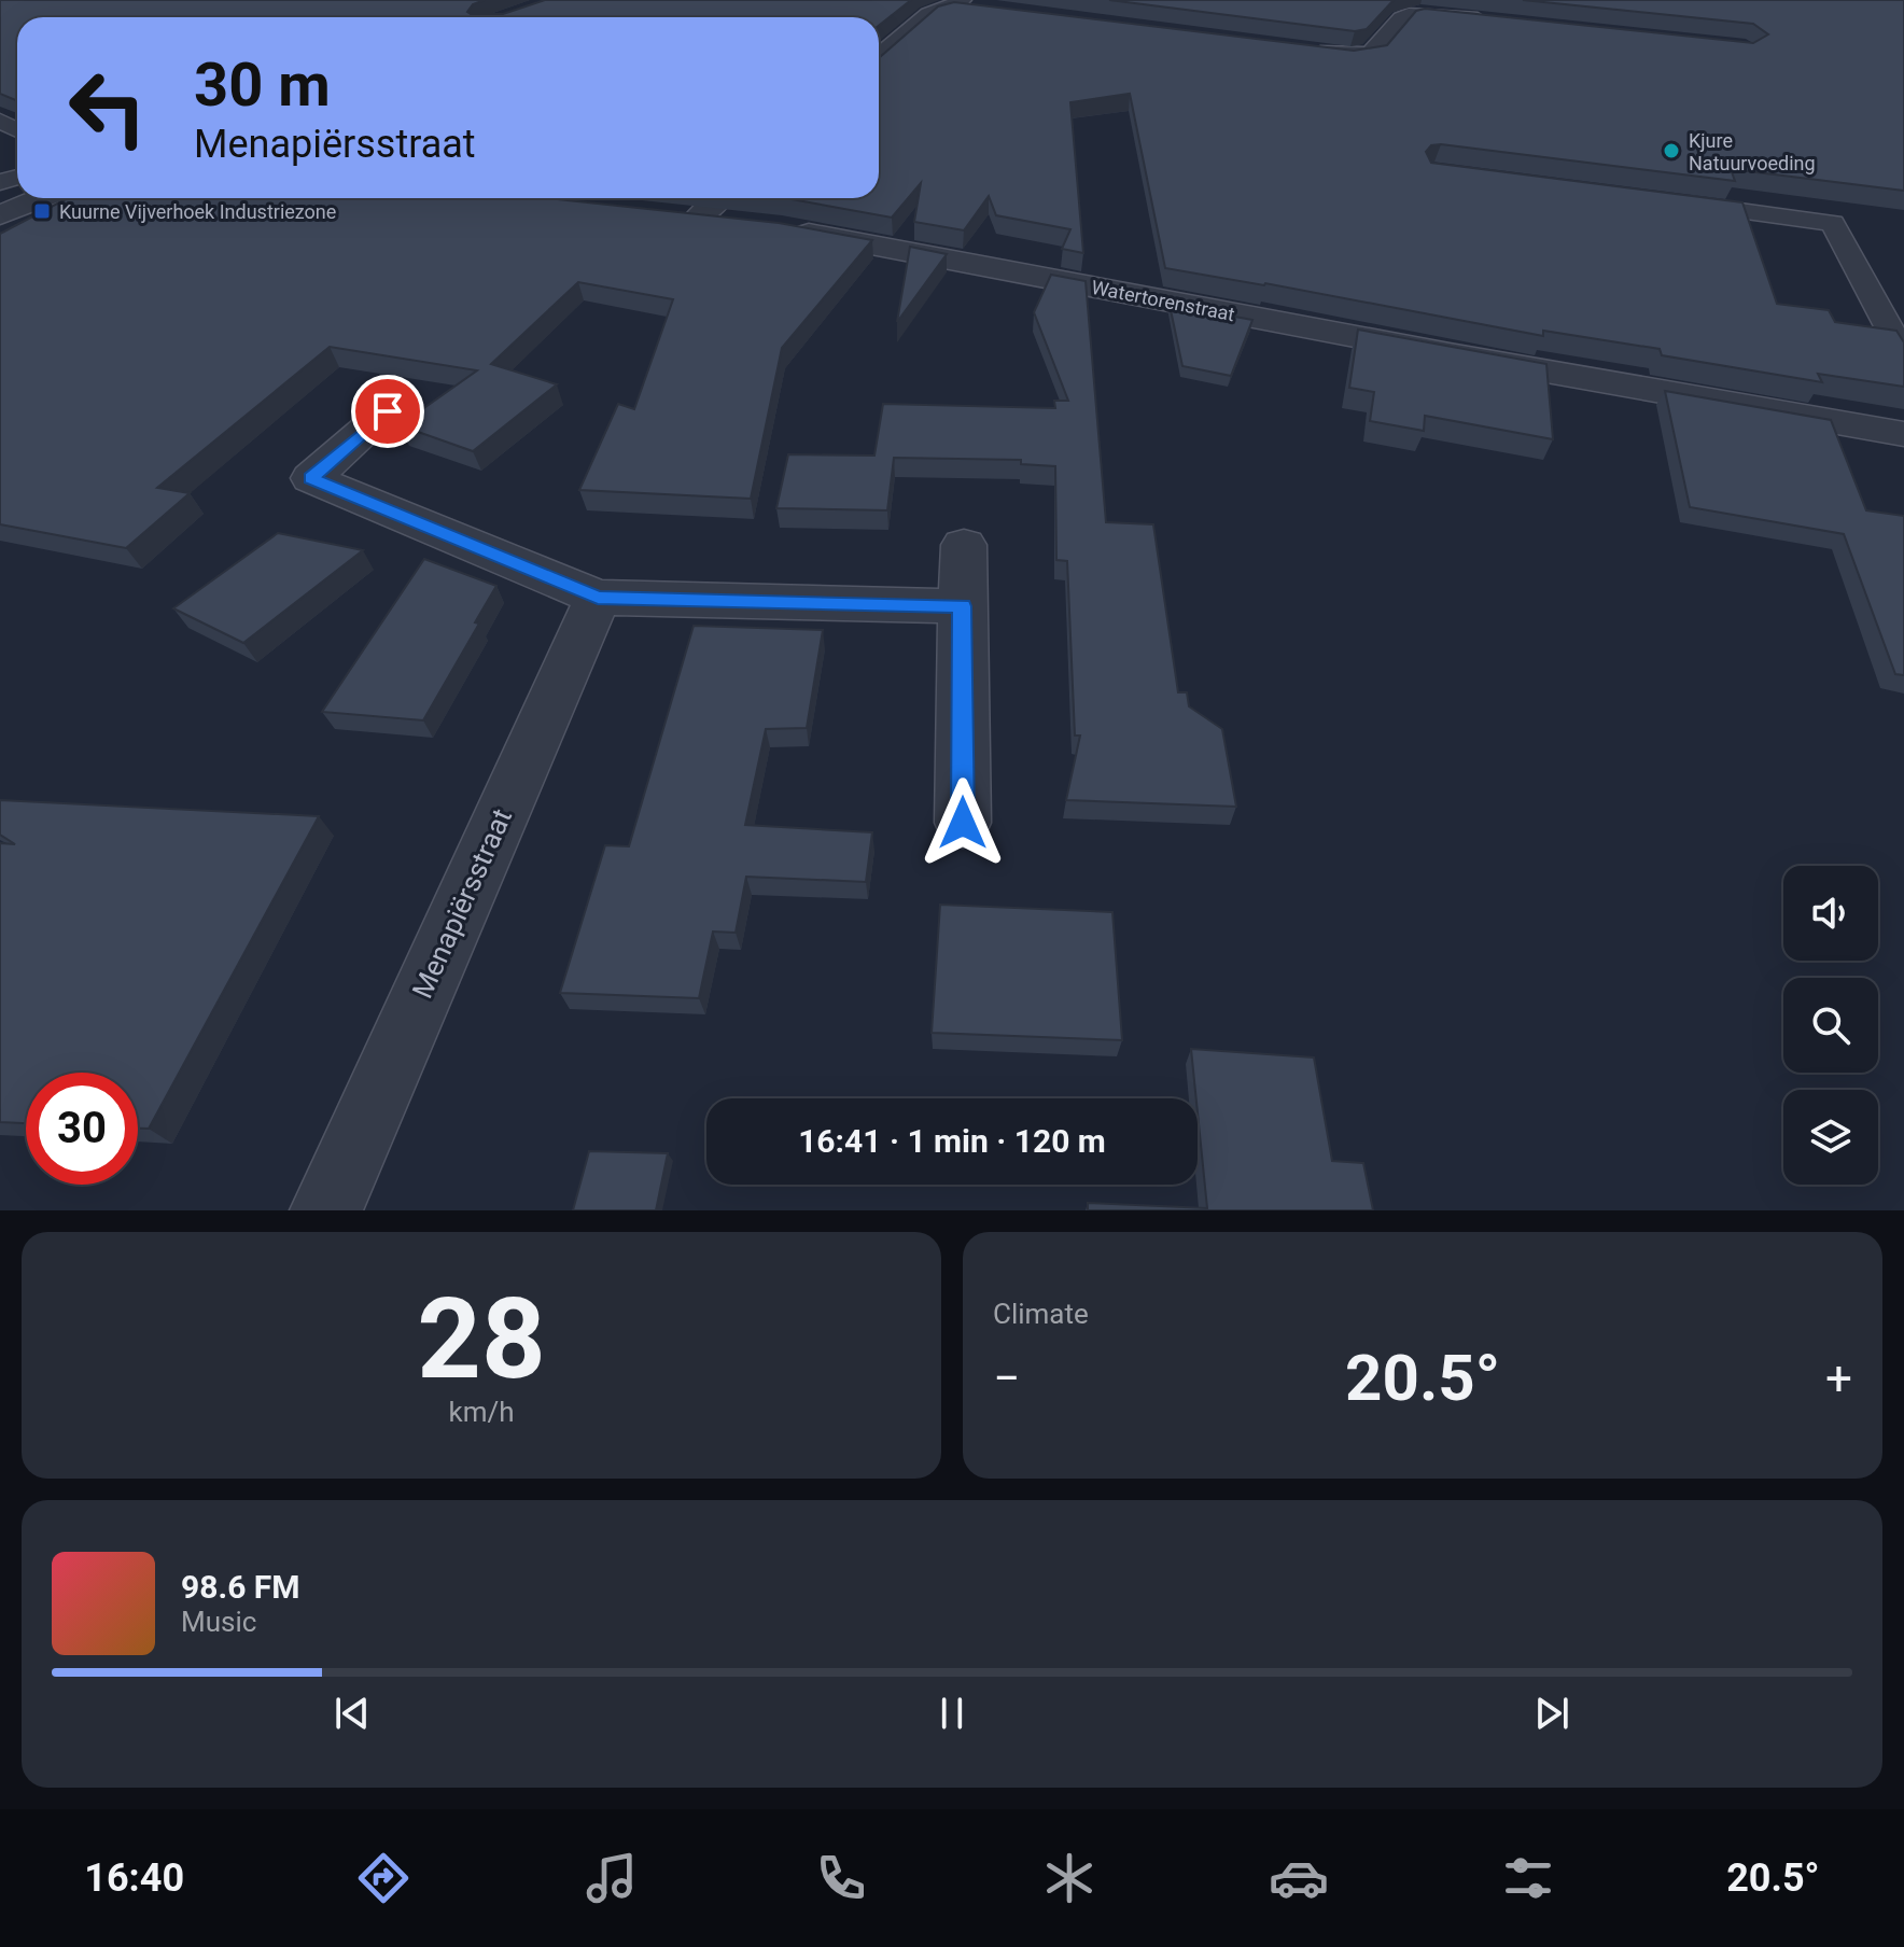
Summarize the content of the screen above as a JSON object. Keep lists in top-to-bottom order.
{
  "streets": {
    "street": ["Watertorenstraat", "Menapiërsstraat"]
  },
  "places": {
    "other": ["Kjure Natuurvoeding"],
    "transit": ["Kuurne Vijverhoek Industriezone"]
  },
  "page": {
    "turn": ["30 m", "Menapiërsstraat"],
    "limit": "30",
    "trip": "16:41 · 1 min · 120 m",
    "tile": [
      ["28", "km/h"],
      "Climate"
    ],
    "heat": ["−", "20.5°", "+"],
    "song": ["98.6 FM", "Music"],
    "tabs": ["16:40", "20.5°"]
  }
}
